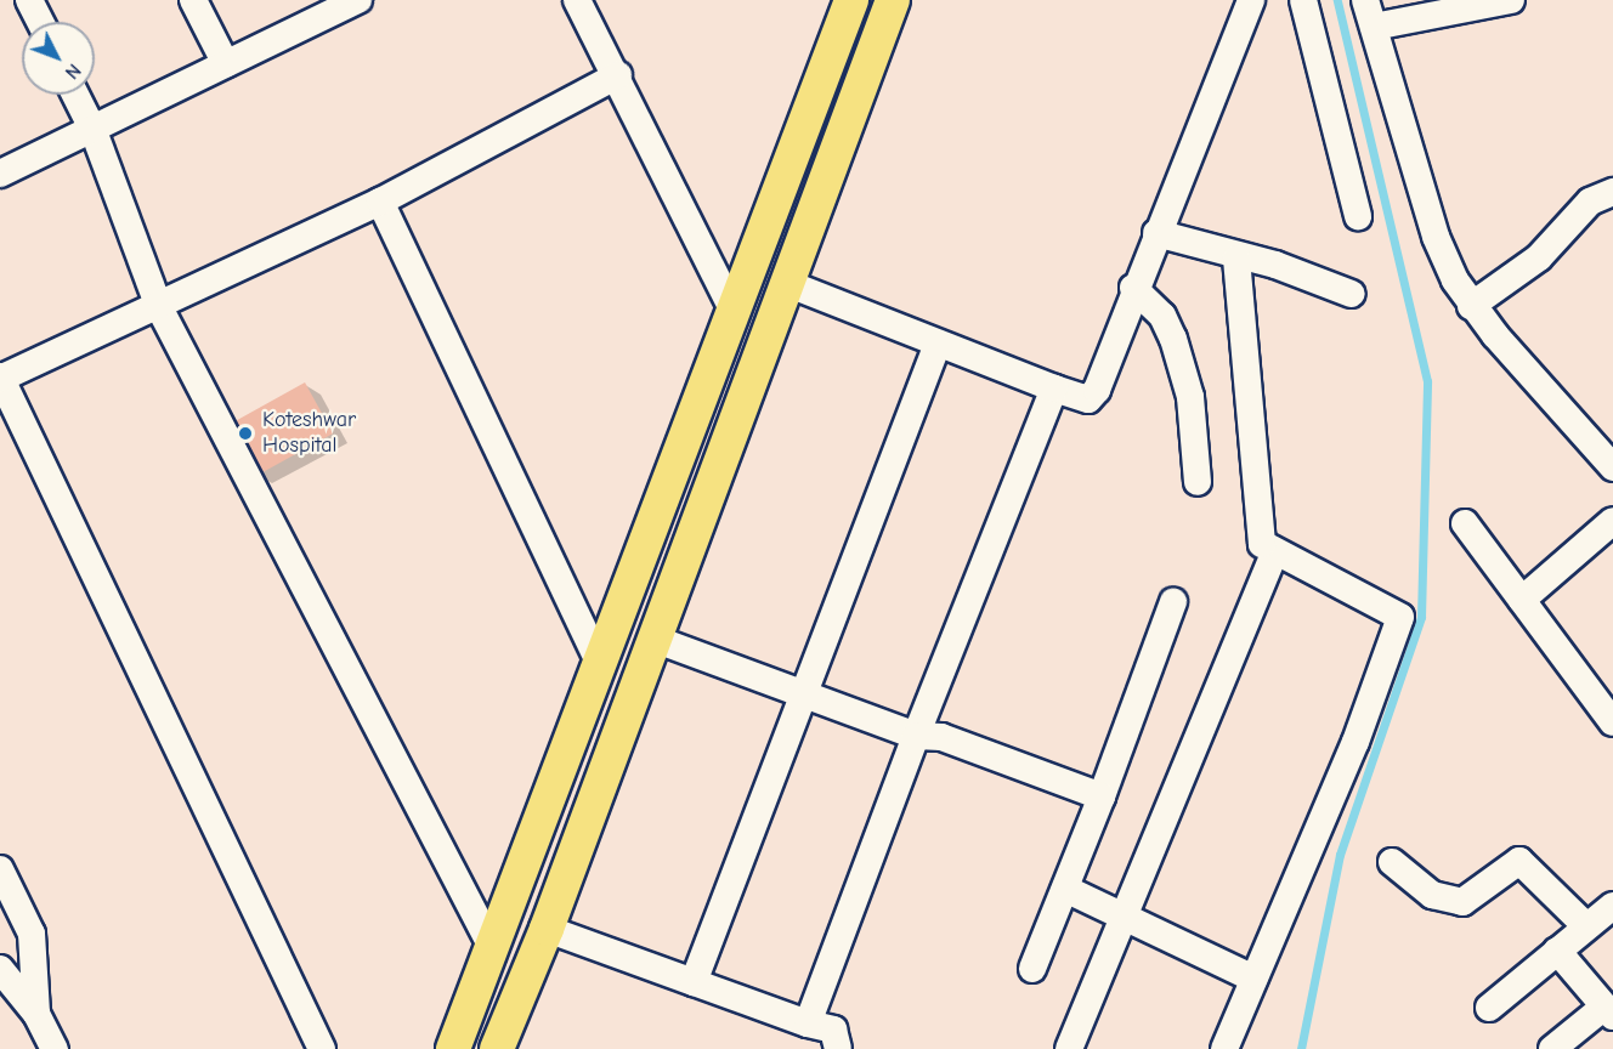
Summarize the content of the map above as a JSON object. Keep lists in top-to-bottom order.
{
  "places": ["Koteshwar Hospital"],
  "north": "bottom right"
}
